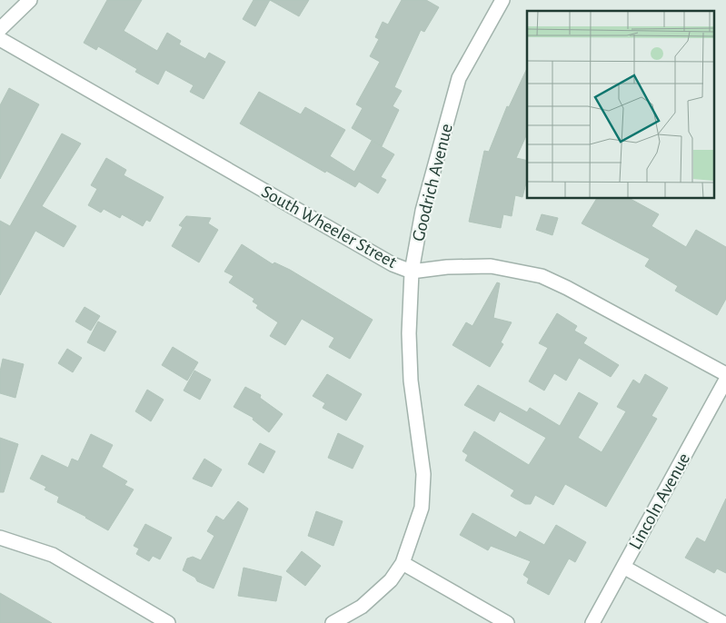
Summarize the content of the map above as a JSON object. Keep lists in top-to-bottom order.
{
  "streets": {
    "street": ["Goodrich Avenue", "South Wheeler Street", "Lincoln Avenue"]
  },
  "crossings": [
    ["Goodrich Avenue", "South Wheeler Street"]
  ]
}
